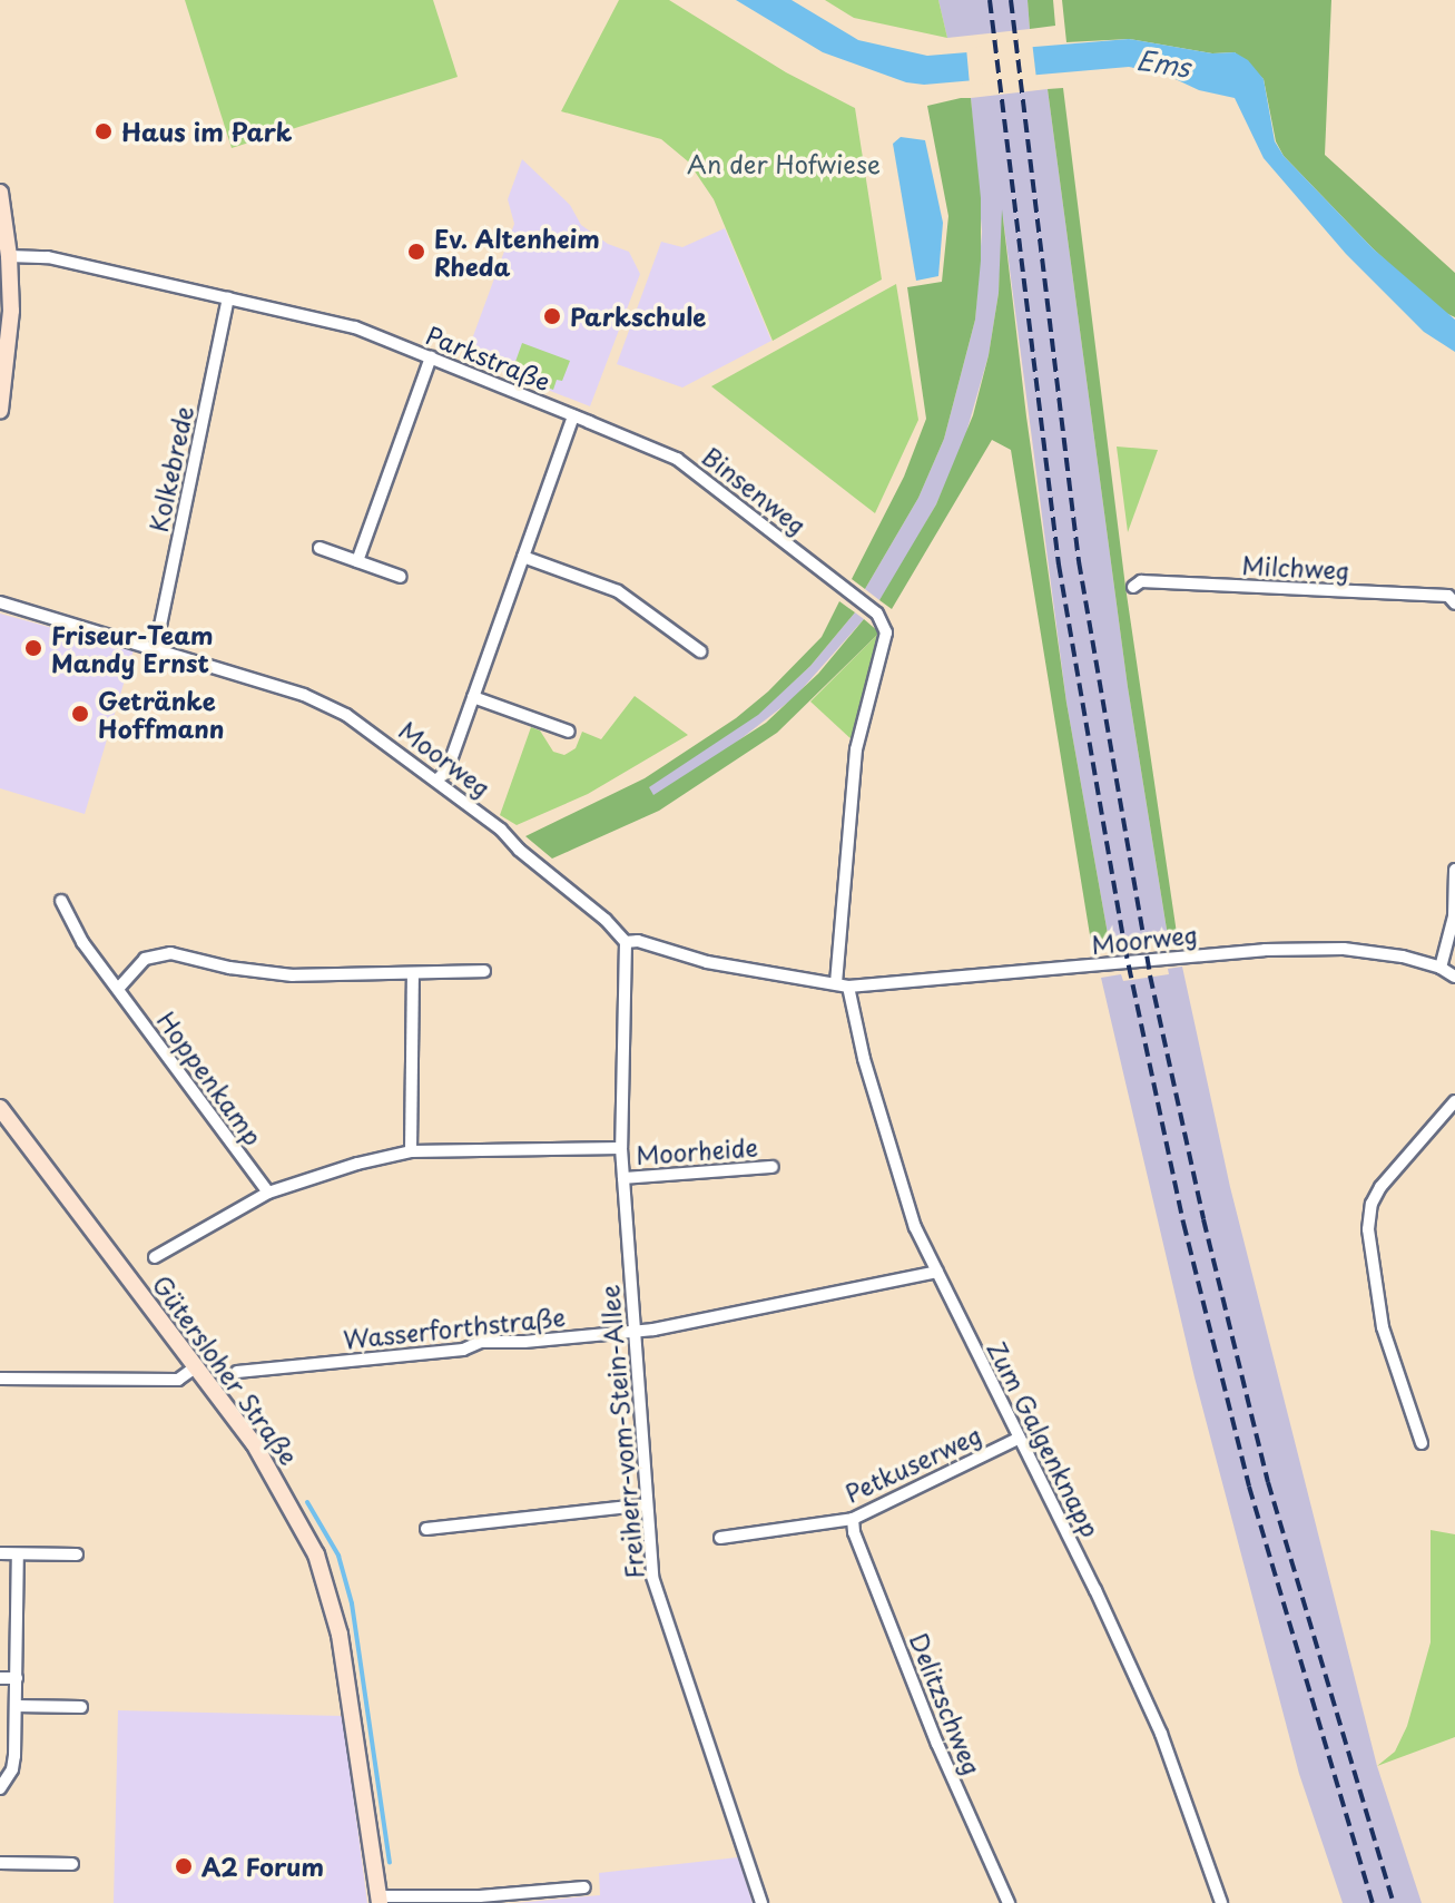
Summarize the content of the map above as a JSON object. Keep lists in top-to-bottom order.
{
  "streets": {
    "main road": ["Gütersloher Straße"],
    "street": [
      "Parkstraße",
      "Kolkebrede",
      "Binsenweg",
      "Milchweg",
      "Moorweg",
      "Hoppenkamp",
      "Moorheide",
      "Wasserforthstraße",
      "Freiherr-vom-Stein-Allee",
      "Zum Galgenknapp",
      "Petkuserweg",
      "Delitzschweg"
    ]
  },
  "crossings": [
    ["Parkstraße", "Kolkebrede"],
    ["Parkstraße", "Binsenweg"],
    ["Parkstraße", "Moorweg"],
    ["Kolkebrede", "Moorweg"],
    ["Binsenweg", "Moorweg"],
    ["Moorweg", "Freiherr-vom-Stein-Allee"],
    ["Moorweg", "Zum Galgenknapp"],
    ["Moorheide", "Freiherr-vom-Stein-Allee"],
    ["Wasserforthstraße", "Freiherr-vom-Stein-Allee"],
    ["Wasserforthstraße", "Zum Galgenknapp"],
    ["Zum Galgenknapp", "Petkuserweg"],
    ["Petkuserweg", "Delitzschweg"]
  ],
  "water": ["Ems"],
  "parks": ["An der Hofwiese"],
  "places": [
    "Haus im Park",
    "Ev. Altenheim Rheda",
    "Parkschule",
    "Friseur-Team Mandy Ernst",
    "Getränke Hoffmann",
    "A2 Forum"
  ]
}
